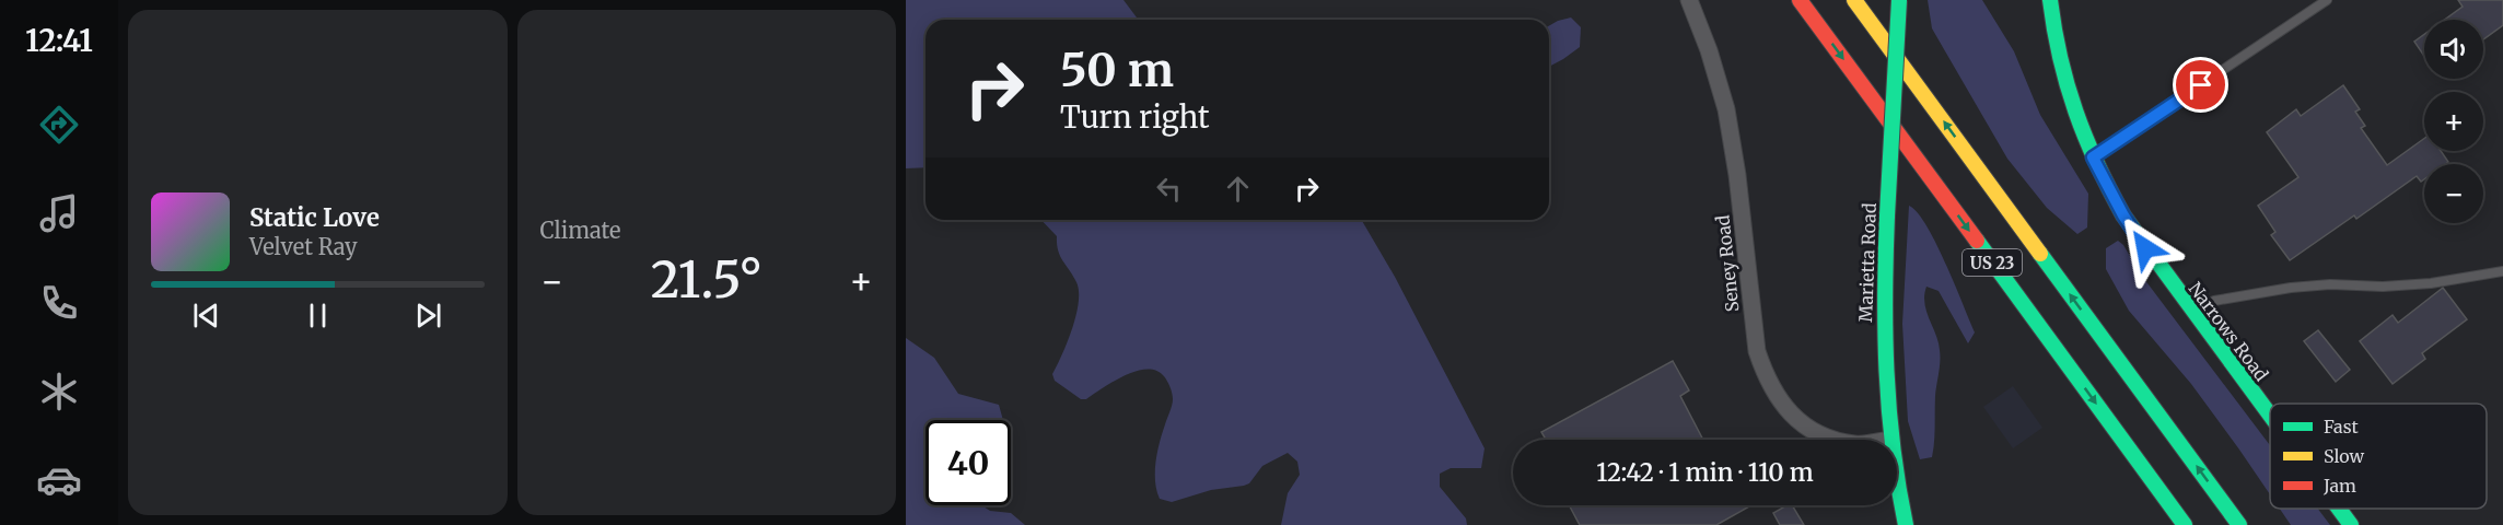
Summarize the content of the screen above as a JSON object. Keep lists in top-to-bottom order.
{
  "streets": {
    "main road": ["Marietta Road", "US 23", "Narrows Road"],
    "street": ["Seney Road"]
  },
  "legend": ["Fast", "Slow", "Jam"],
  "page": {
    "tabs": "12:41",
    "tile": "Climate",
    "map_buttons": ["+", "−"],
    "turn": ["50 m", "Turn right"],
    "song": ["Static Love", "Velvet Ray"],
    "heat": ["−", "21.5°", "+"],
    "limit": "40",
    "trip": "12:42 · 1 min · 110 m"
  }
}
